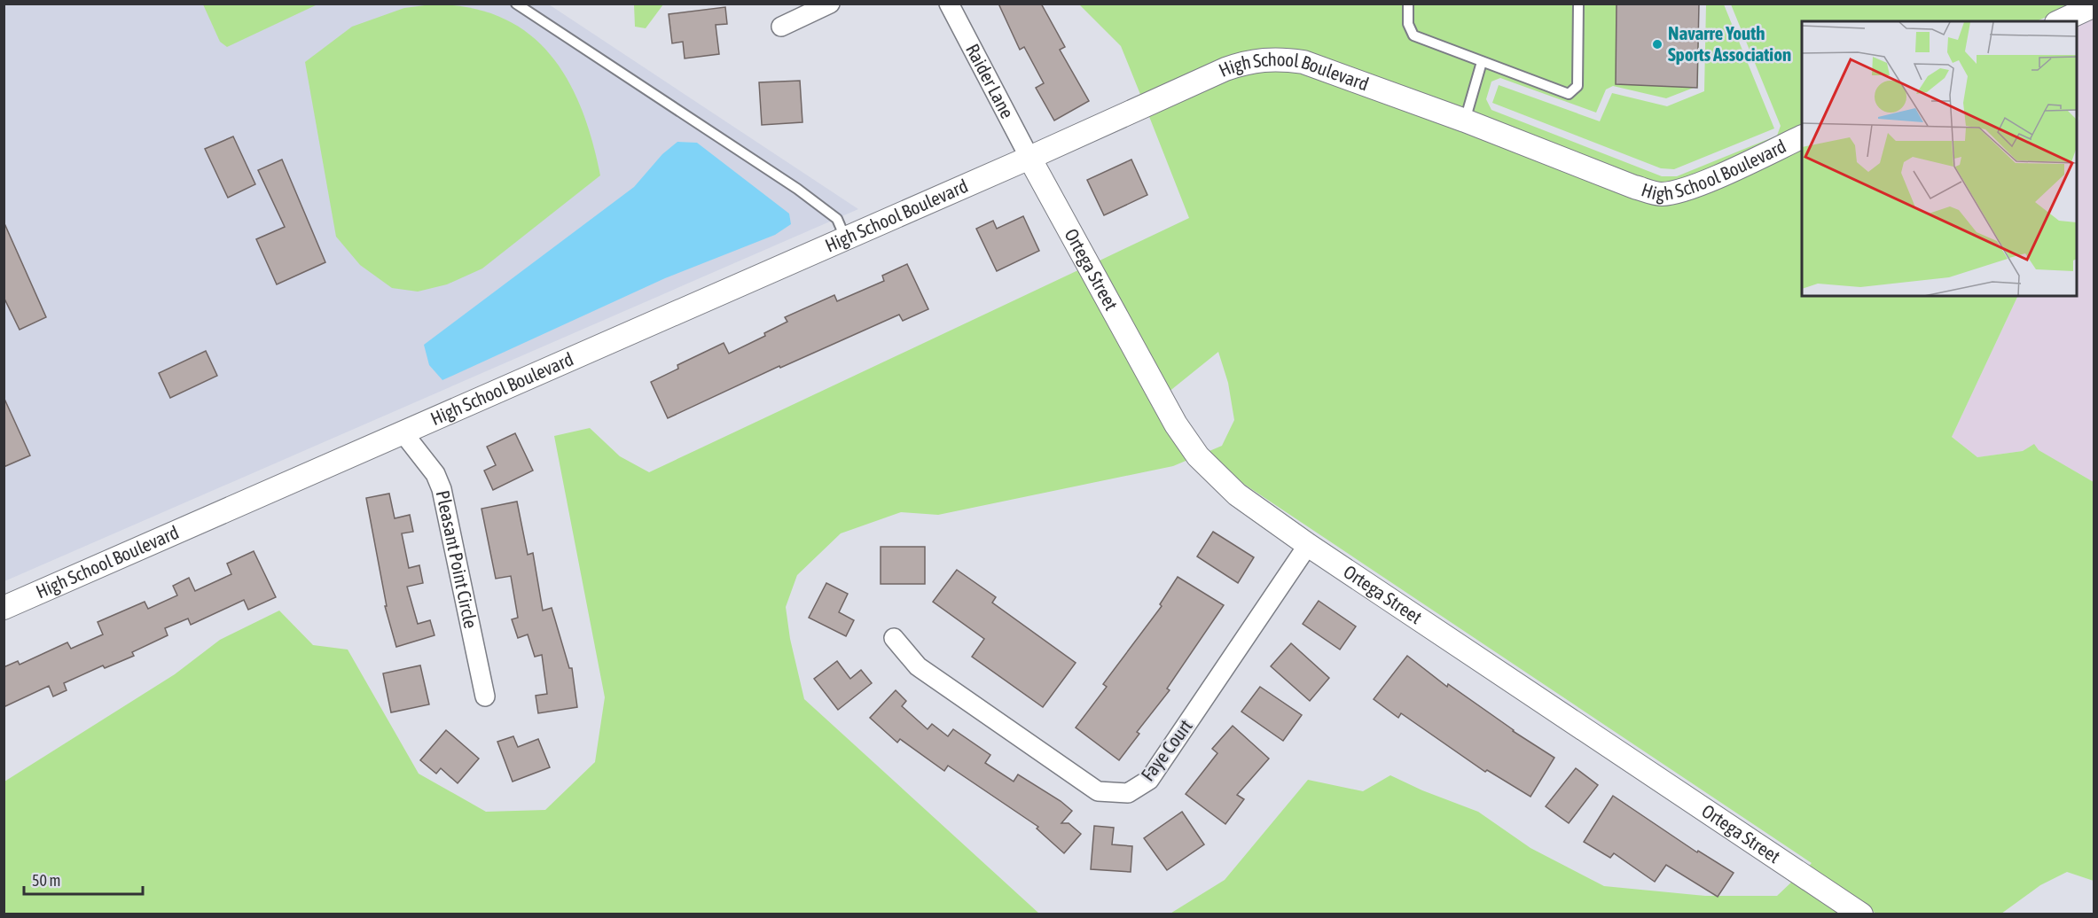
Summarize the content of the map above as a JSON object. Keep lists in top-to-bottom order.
{
  "streets": {
    "street": [
      "Raider Lane",
      "High School Boulevard",
      "Ortega Street",
      "Pleasant Point Circle",
      "Faye Court"
    ]
  },
  "crossings": [
    ["Raider Lane", "High School Boulevard"],
    ["Raider Lane", "Ortega Street"],
    ["High School Boulevard", "Ortega Street"],
    ["High School Boulevard", "Pleasant Point Circle"],
    ["Ortega Street", "Faye Court"]
  ],
  "places": ["Navarre Youth Sports Association"],
  "scale_bar": "50 m"
}
